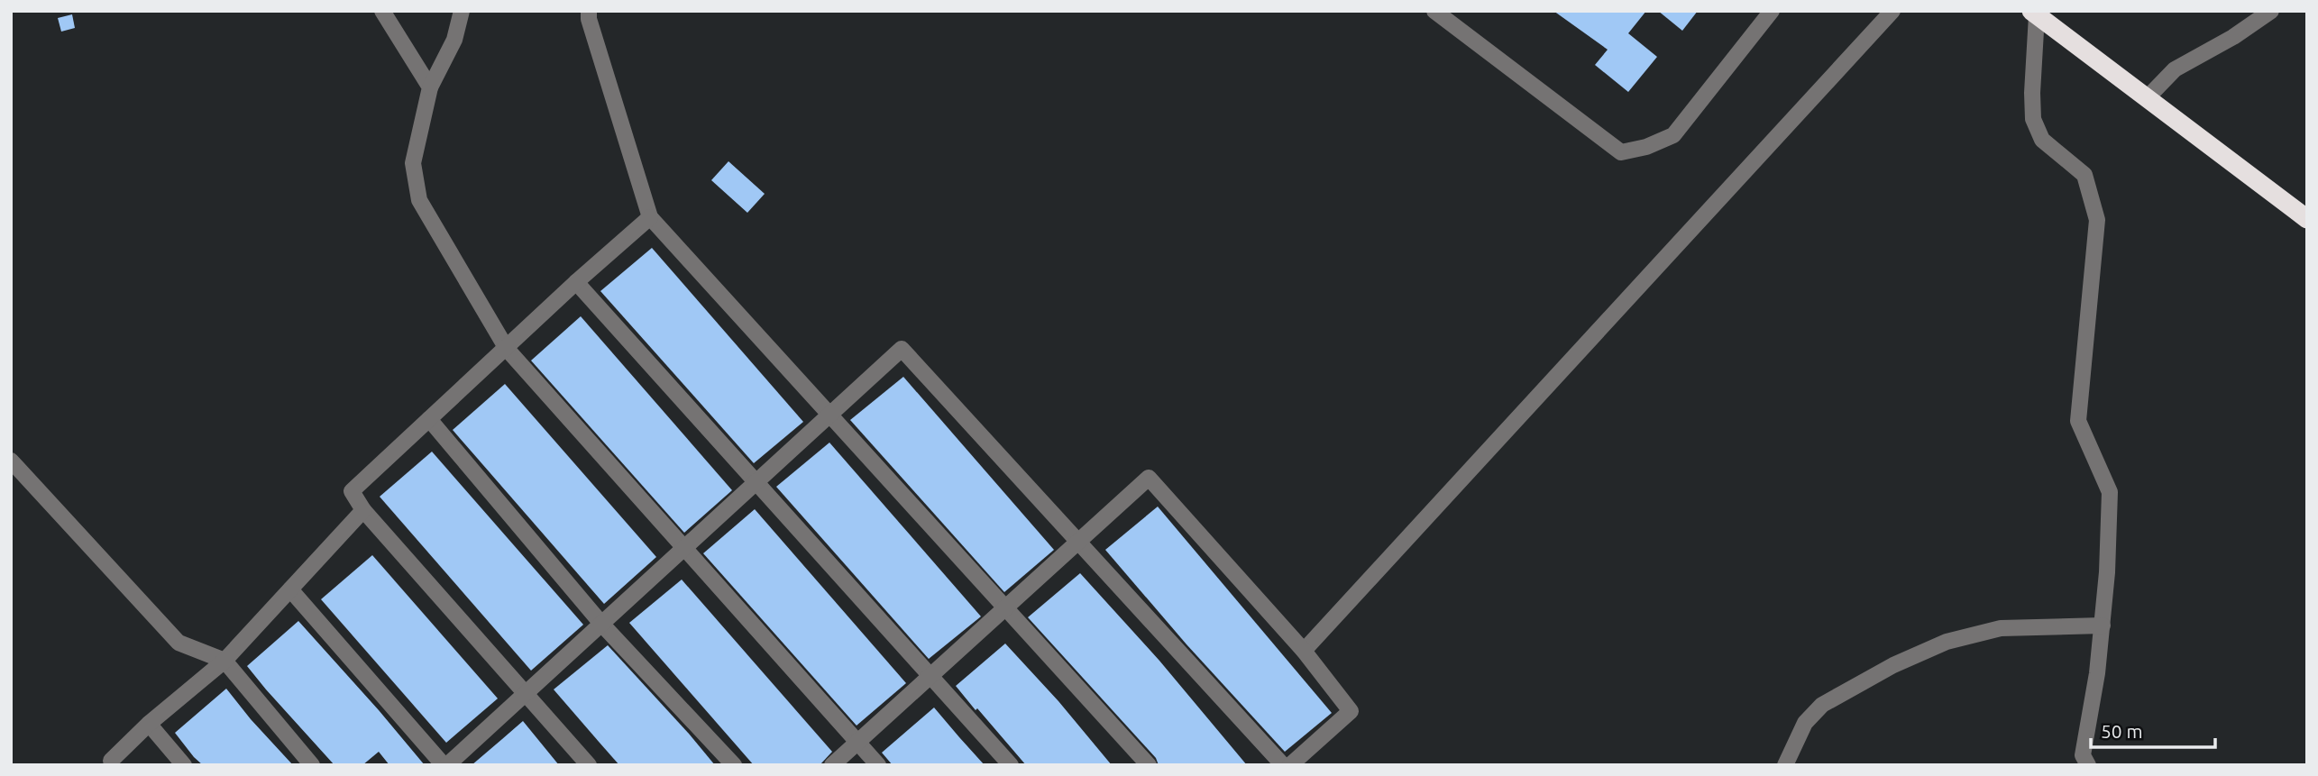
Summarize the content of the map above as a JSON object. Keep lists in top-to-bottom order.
{
  "scale_bar": "50 m"
}
